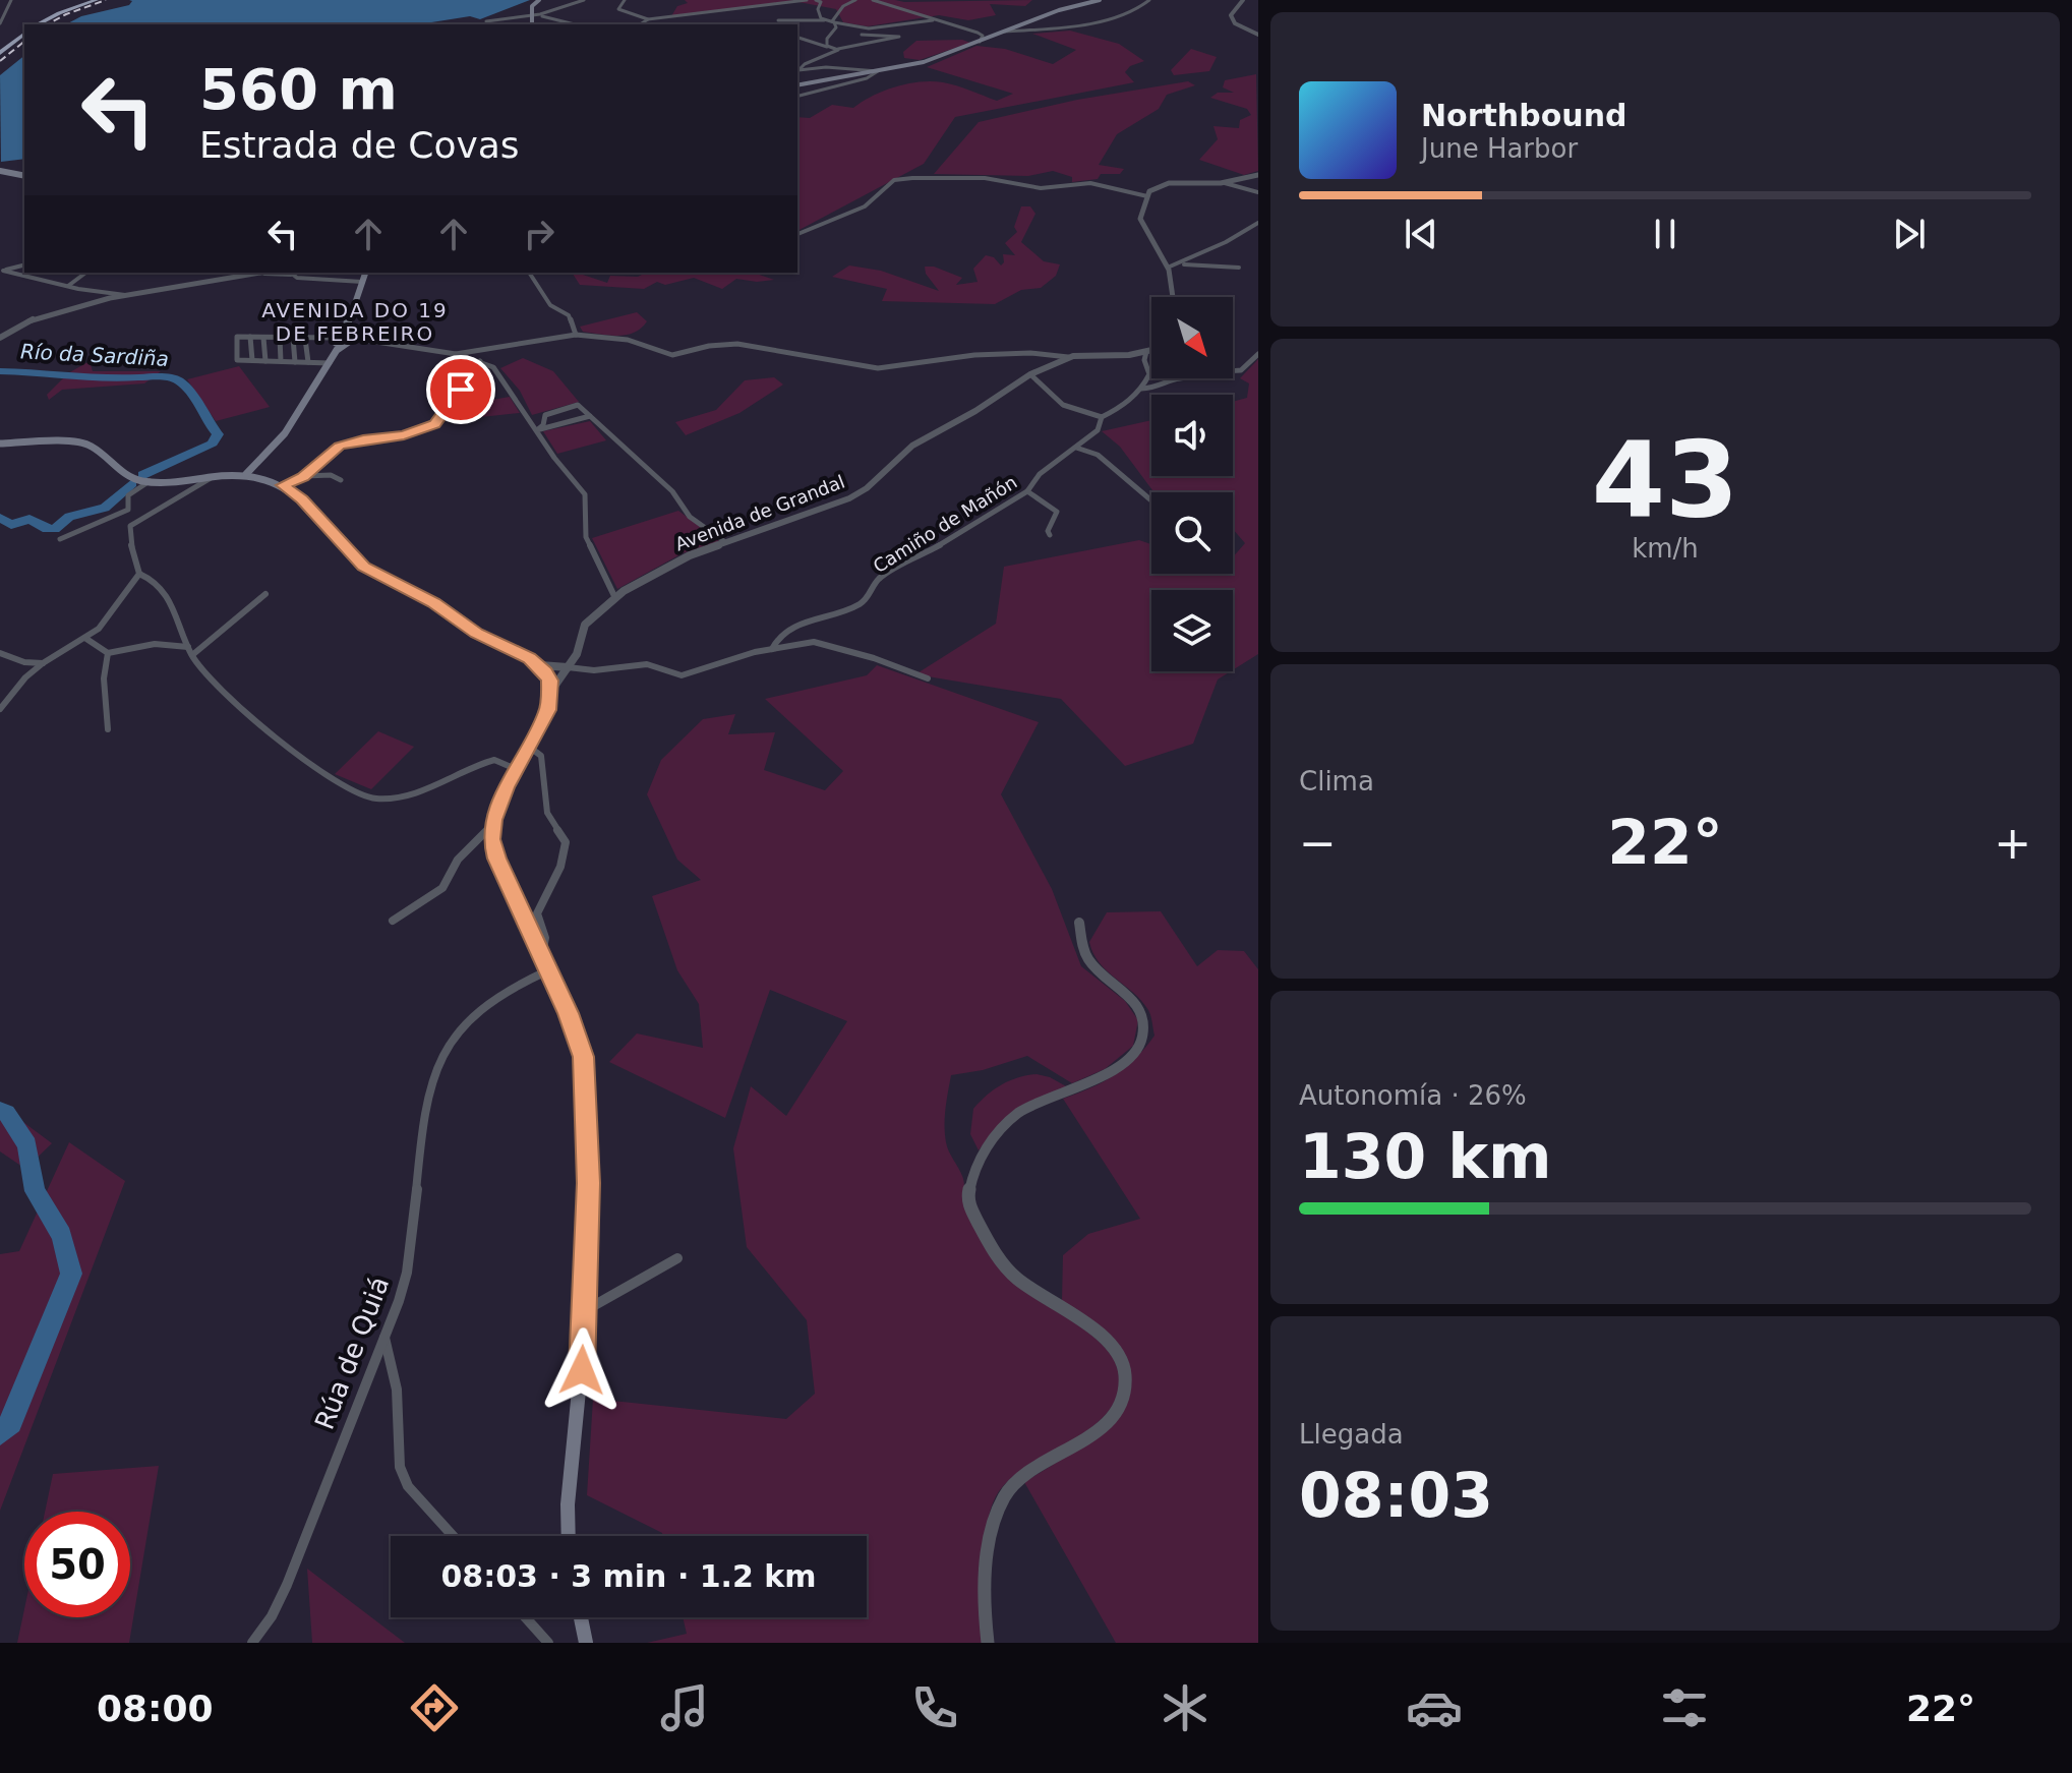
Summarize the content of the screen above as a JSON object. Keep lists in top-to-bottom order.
{
  "streets": {
    "street": ["Avenida de Grandal", "Camiño de Mañón", "Rúa de Quiá"]
  },
  "districts": ["AVENIDA DO 19 DE FEBREIRO"],
  "water": ["Río da Sardiña"],
  "north": "bottom right",
  "page": {
    "turn": ["560 m", "Estrada de Covas"],
    "song": ["Northbound", "June Harbor"],
    "tile": [
      ["43", "km/h"],
      "Clima",
      ["Autonomía · 26%", "130 km"],
      ["Llegada", "08:03"]
    ],
    "heat": ["−", "22°", "+"],
    "limit": "50",
    "trip": "08:03 · 3 min · 1.2 km",
    "tabs": ["08:00", "22°"]
  }
}
